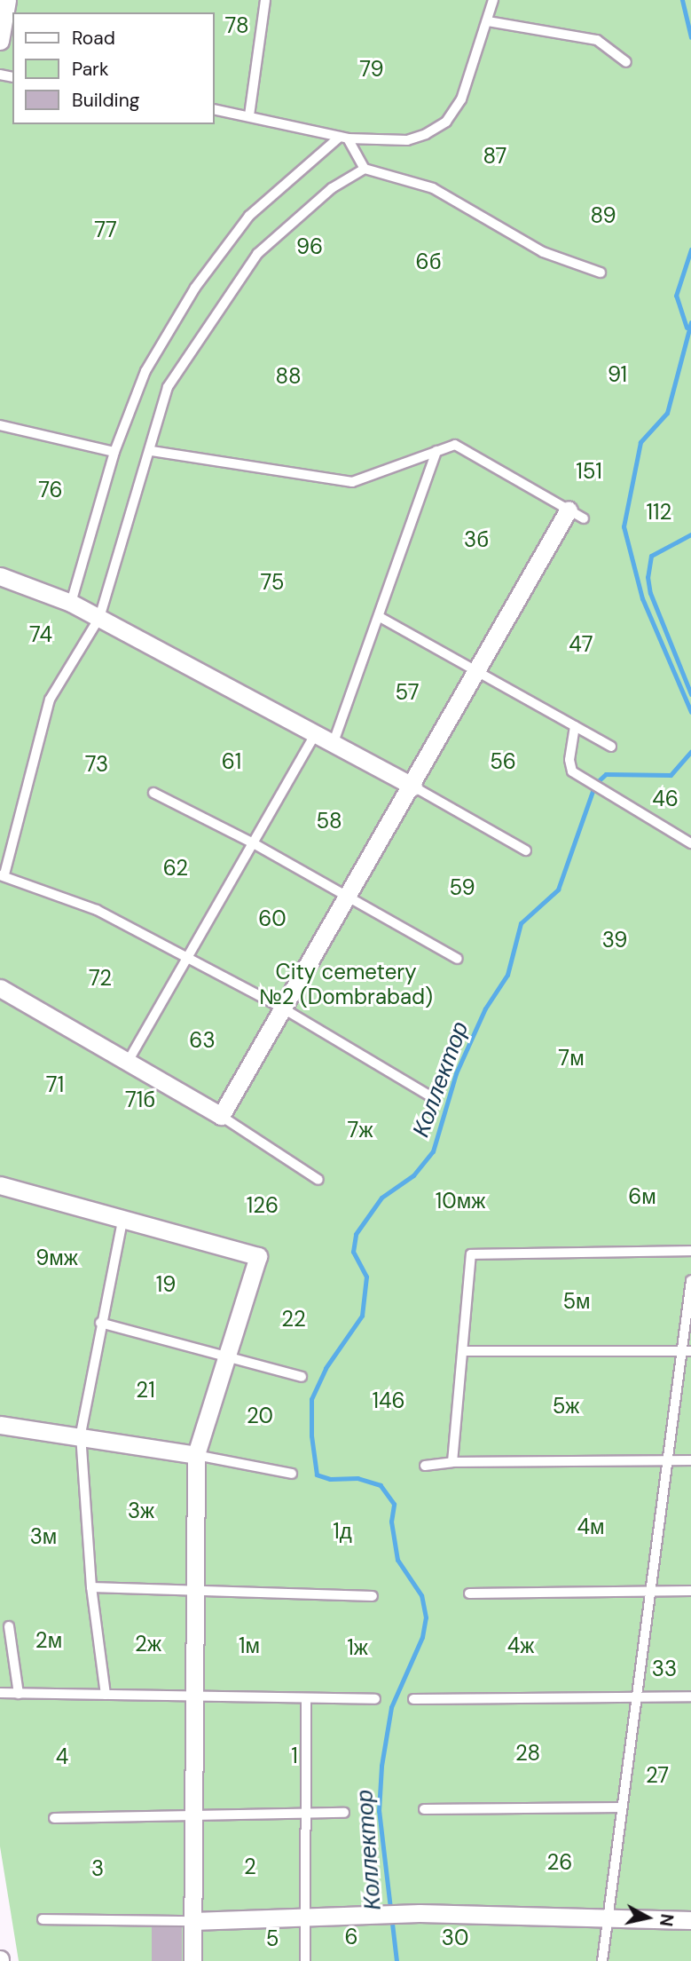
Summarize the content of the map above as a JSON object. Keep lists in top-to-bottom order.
{
  "water": ["Коллектор"],
  "parks": [
    "78",
    "79",
    "87",
    "89",
    "77",
    "96",
    "6б",
    "91",
    "88",
    "151",
    "76",
    "112",
    "3б",
    "75",
    "74",
    "47",
    "57",
    "61",
    "56",
    "73",
    "46",
    "58",
    "62",
    "59",
    "60",
    "39",
    "City cemetery №2 (Dombrabad)",
    "72",
    "63",
    "7м",
    "71",
    "71б",
    "7ж",
    "6м",
    "10мж",
    "126",
    "9мж",
    "19",
    "5м",
    "22",
    "21",
    "146",
    "5ж",
    "20",
    "3ж",
    "4м",
    "1д",
    "3м",
    "2м",
    "2ж",
    "1м",
    "4ж",
    "1ж",
    "33",
    "28",
    "1",
    "4",
    "27",
    "26",
    "2",
    "3",
    "6",
    "30",
    "5"
  ],
  "legend": ["Road", "Park", "Building"],
  "north": "right"
}
